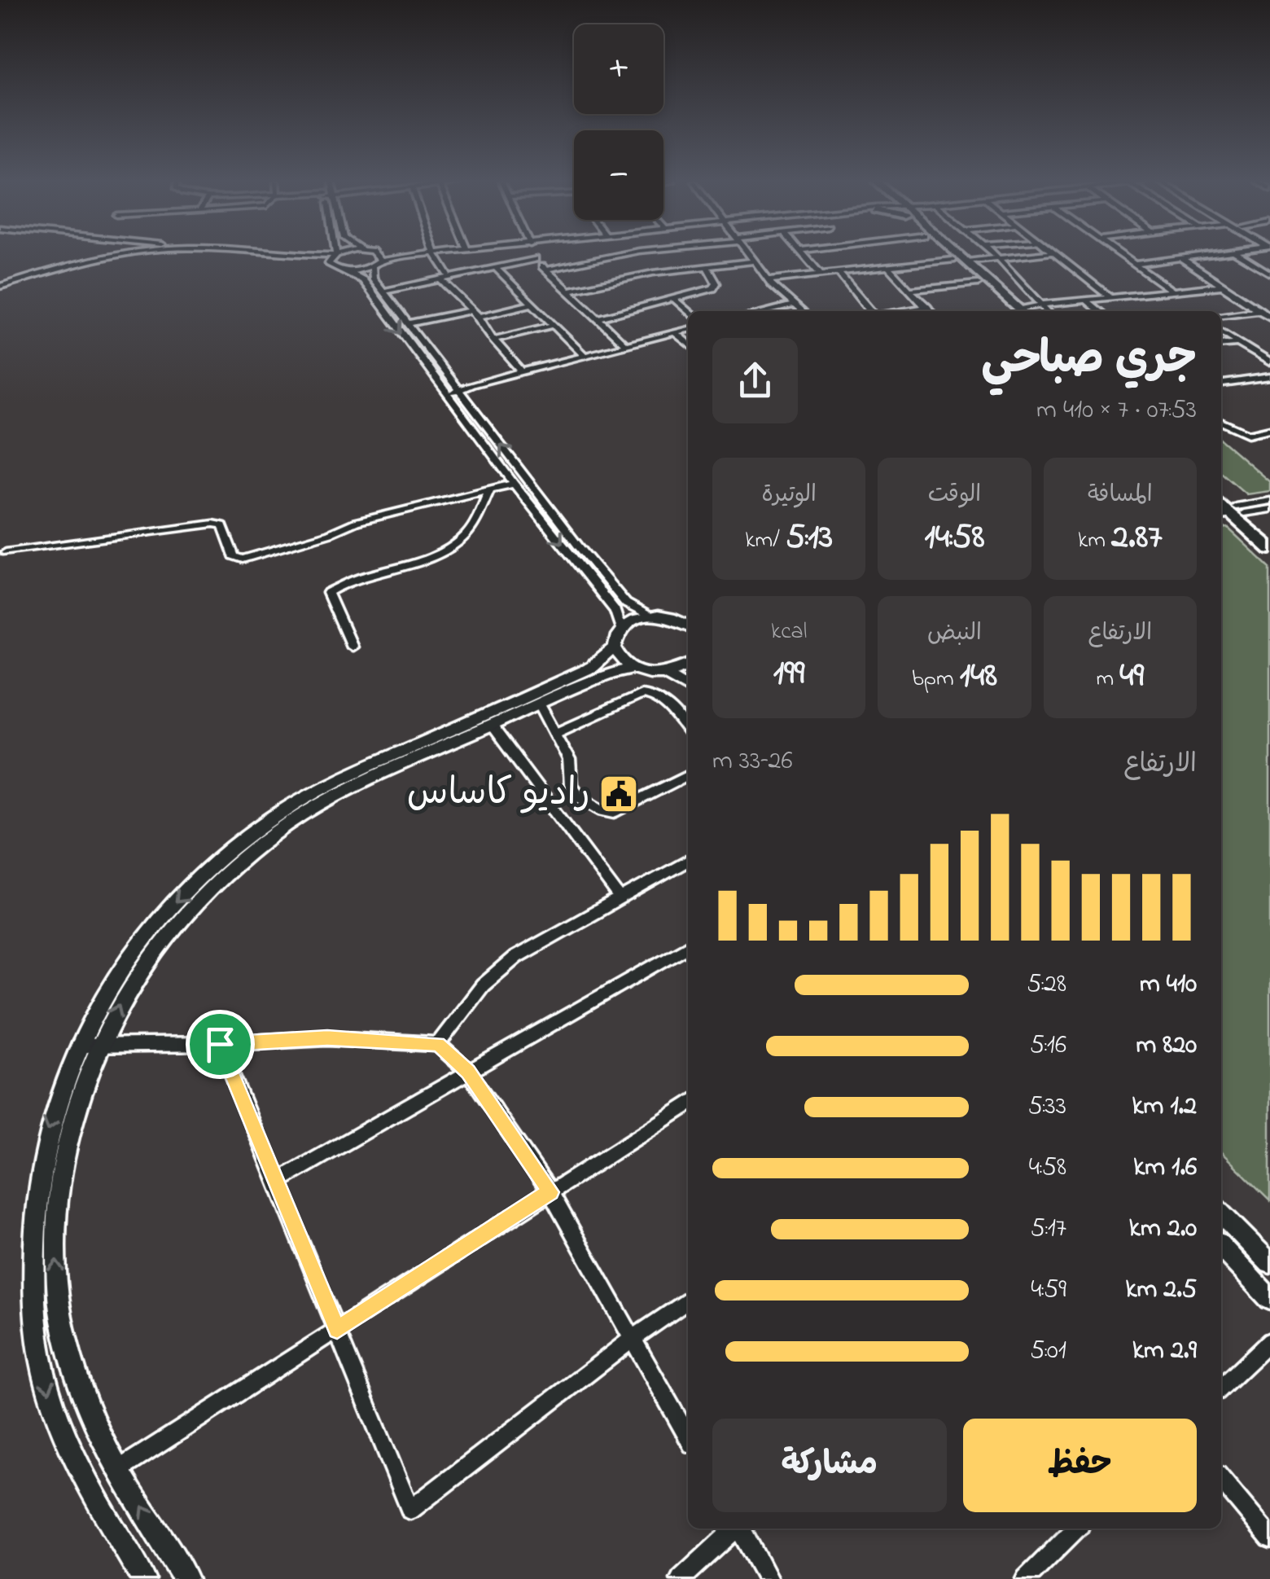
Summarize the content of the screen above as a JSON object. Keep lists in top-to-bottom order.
{
  "places": {
    "public building": ["راديو كاساس"]
  },
  "page": {
    "map_buttons": ["+", "−"],
    "heading": ["جري صباحي", "07:53 · 7 × 410 m"],
    "stats": [
      ["المسافة", "2.87 km"],
      ["الوقت", "14:58"],
      ["الوتيرة", "5:13 /km"],
      ["الارتفاع", "49 m"],
      ["النبض", "148 bpm"],
      ["kcal", "199"]
    ],
    "chart": ["الارتفاع", "26–33 m"],
    "list": [
      {
        "name": "410 m",
        "note": "5:28"
      },
      {
        "name": "820 m",
        "note": "5:16"
      },
      {
        "name": "1.2 km",
        "note": "5:33"
      },
      {
        "name": "1.6 km",
        "note": "4:58"
      },
      {
        "name": "2.0 km",
        "note": "5:17"
      },
      {
        "name": "2.5 km",
        "note": "4:59"
      },
      {
        "name": "2.9 km",
        "note": "5:01"
      }
    ],
    "buttons": ["حفظ", "مشاركة"]
  }
}
